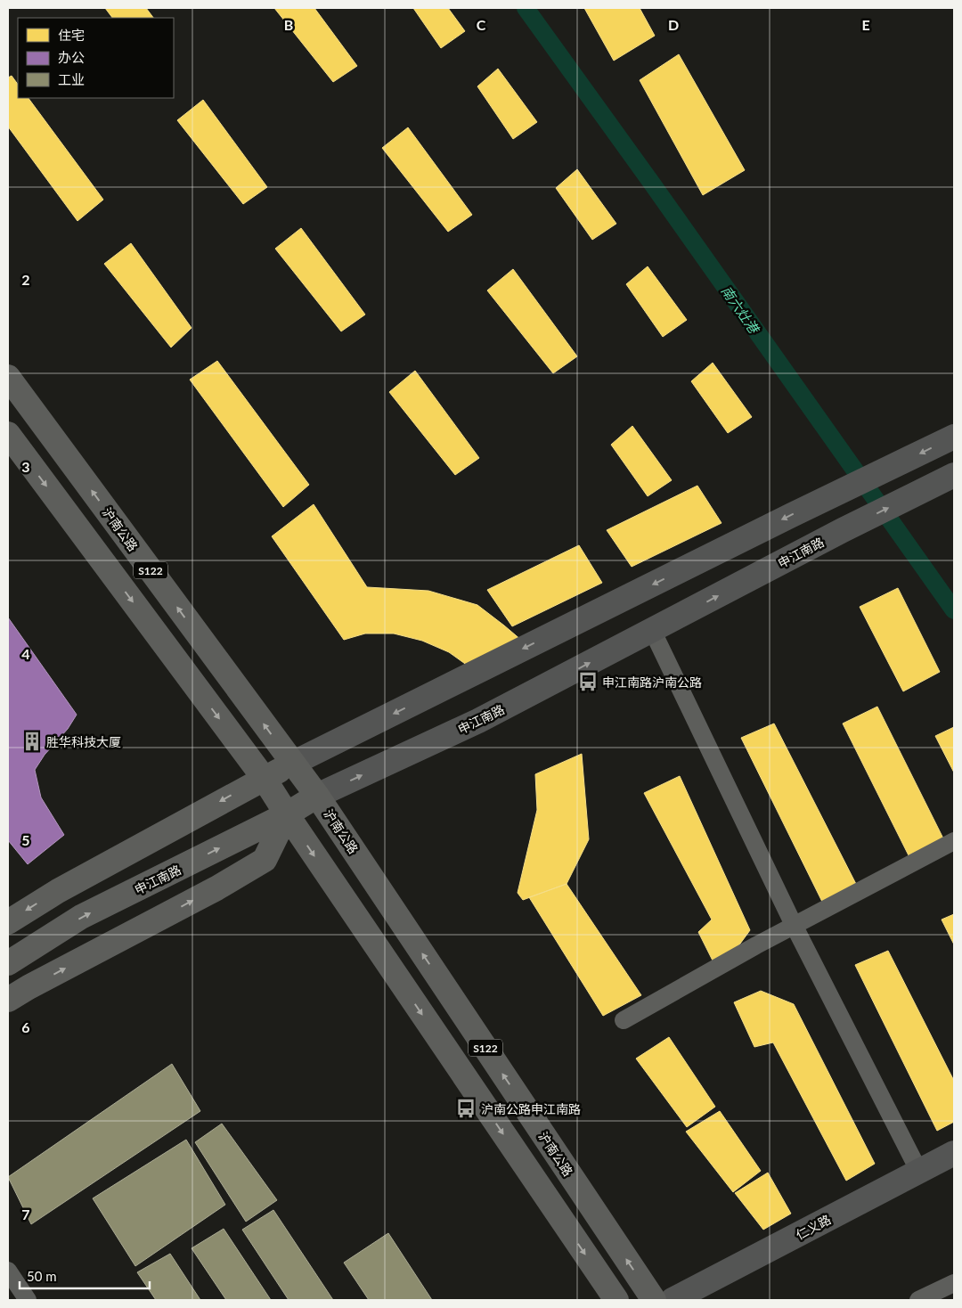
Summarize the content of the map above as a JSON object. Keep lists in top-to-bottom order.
{
  "streets": {
    "main road": [
      "沪南公路",
      "申江南路",
      "S122",
      "仁义路"
    ]
  },
  "crossings": [
    ["沪南公路", "申江南路"],
    ["申江南路", "S122"]
  ],
  "water": ["南六灶港"],
  "places": {
    "bus stop": ["申江南路沪南公路", "沪南公路申江南路"],
    "building": ["胜华科技大厦"]
  },
  "legend": ["住宅", "办公", "工业"],
  "scale_bar": "50 m",
  "grid": {
    "columns": [
      "B",
      "C",
      "D",
      "E"
    ],
    "rows": [
      "2",
      "3",
      "4",
      "5",
      "6",
      "7"
    ]
  }
}
